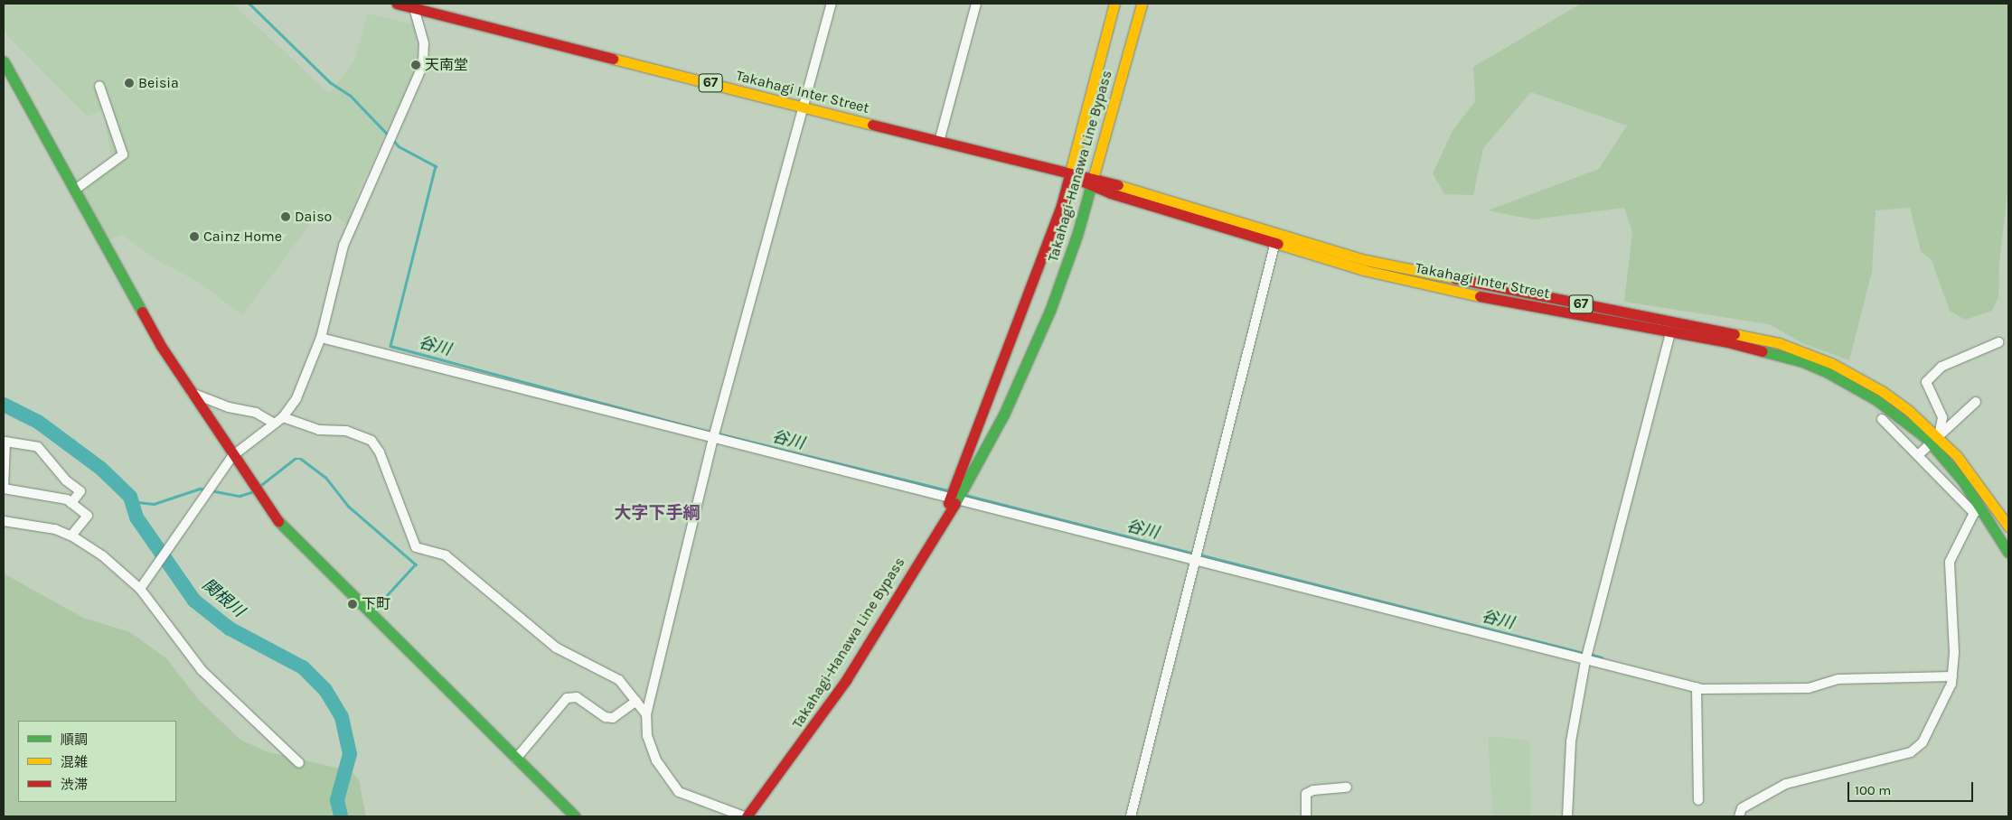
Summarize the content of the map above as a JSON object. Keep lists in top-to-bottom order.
{
  "streets": {
    "main road": ["67", "Takahagi Inter Street", "Takahagi-Hanawa Line Bypass"]
  },
  "crossings": [
    ["Takahagi Inter Street", "Takahagi-Hanawa Line Bypass"]
  ],
  "districts": ["大字下手綱"],
  "water": ["谷川", "関根川"],
  "places": [
    "天南堂",
    "Beisia",
    "Daiso",
    "Cainz Home",
    "下町"
  ],
  "legend": ["順調", "混雑", "渋滞"],
  "scale_bar": "100 m"
}
